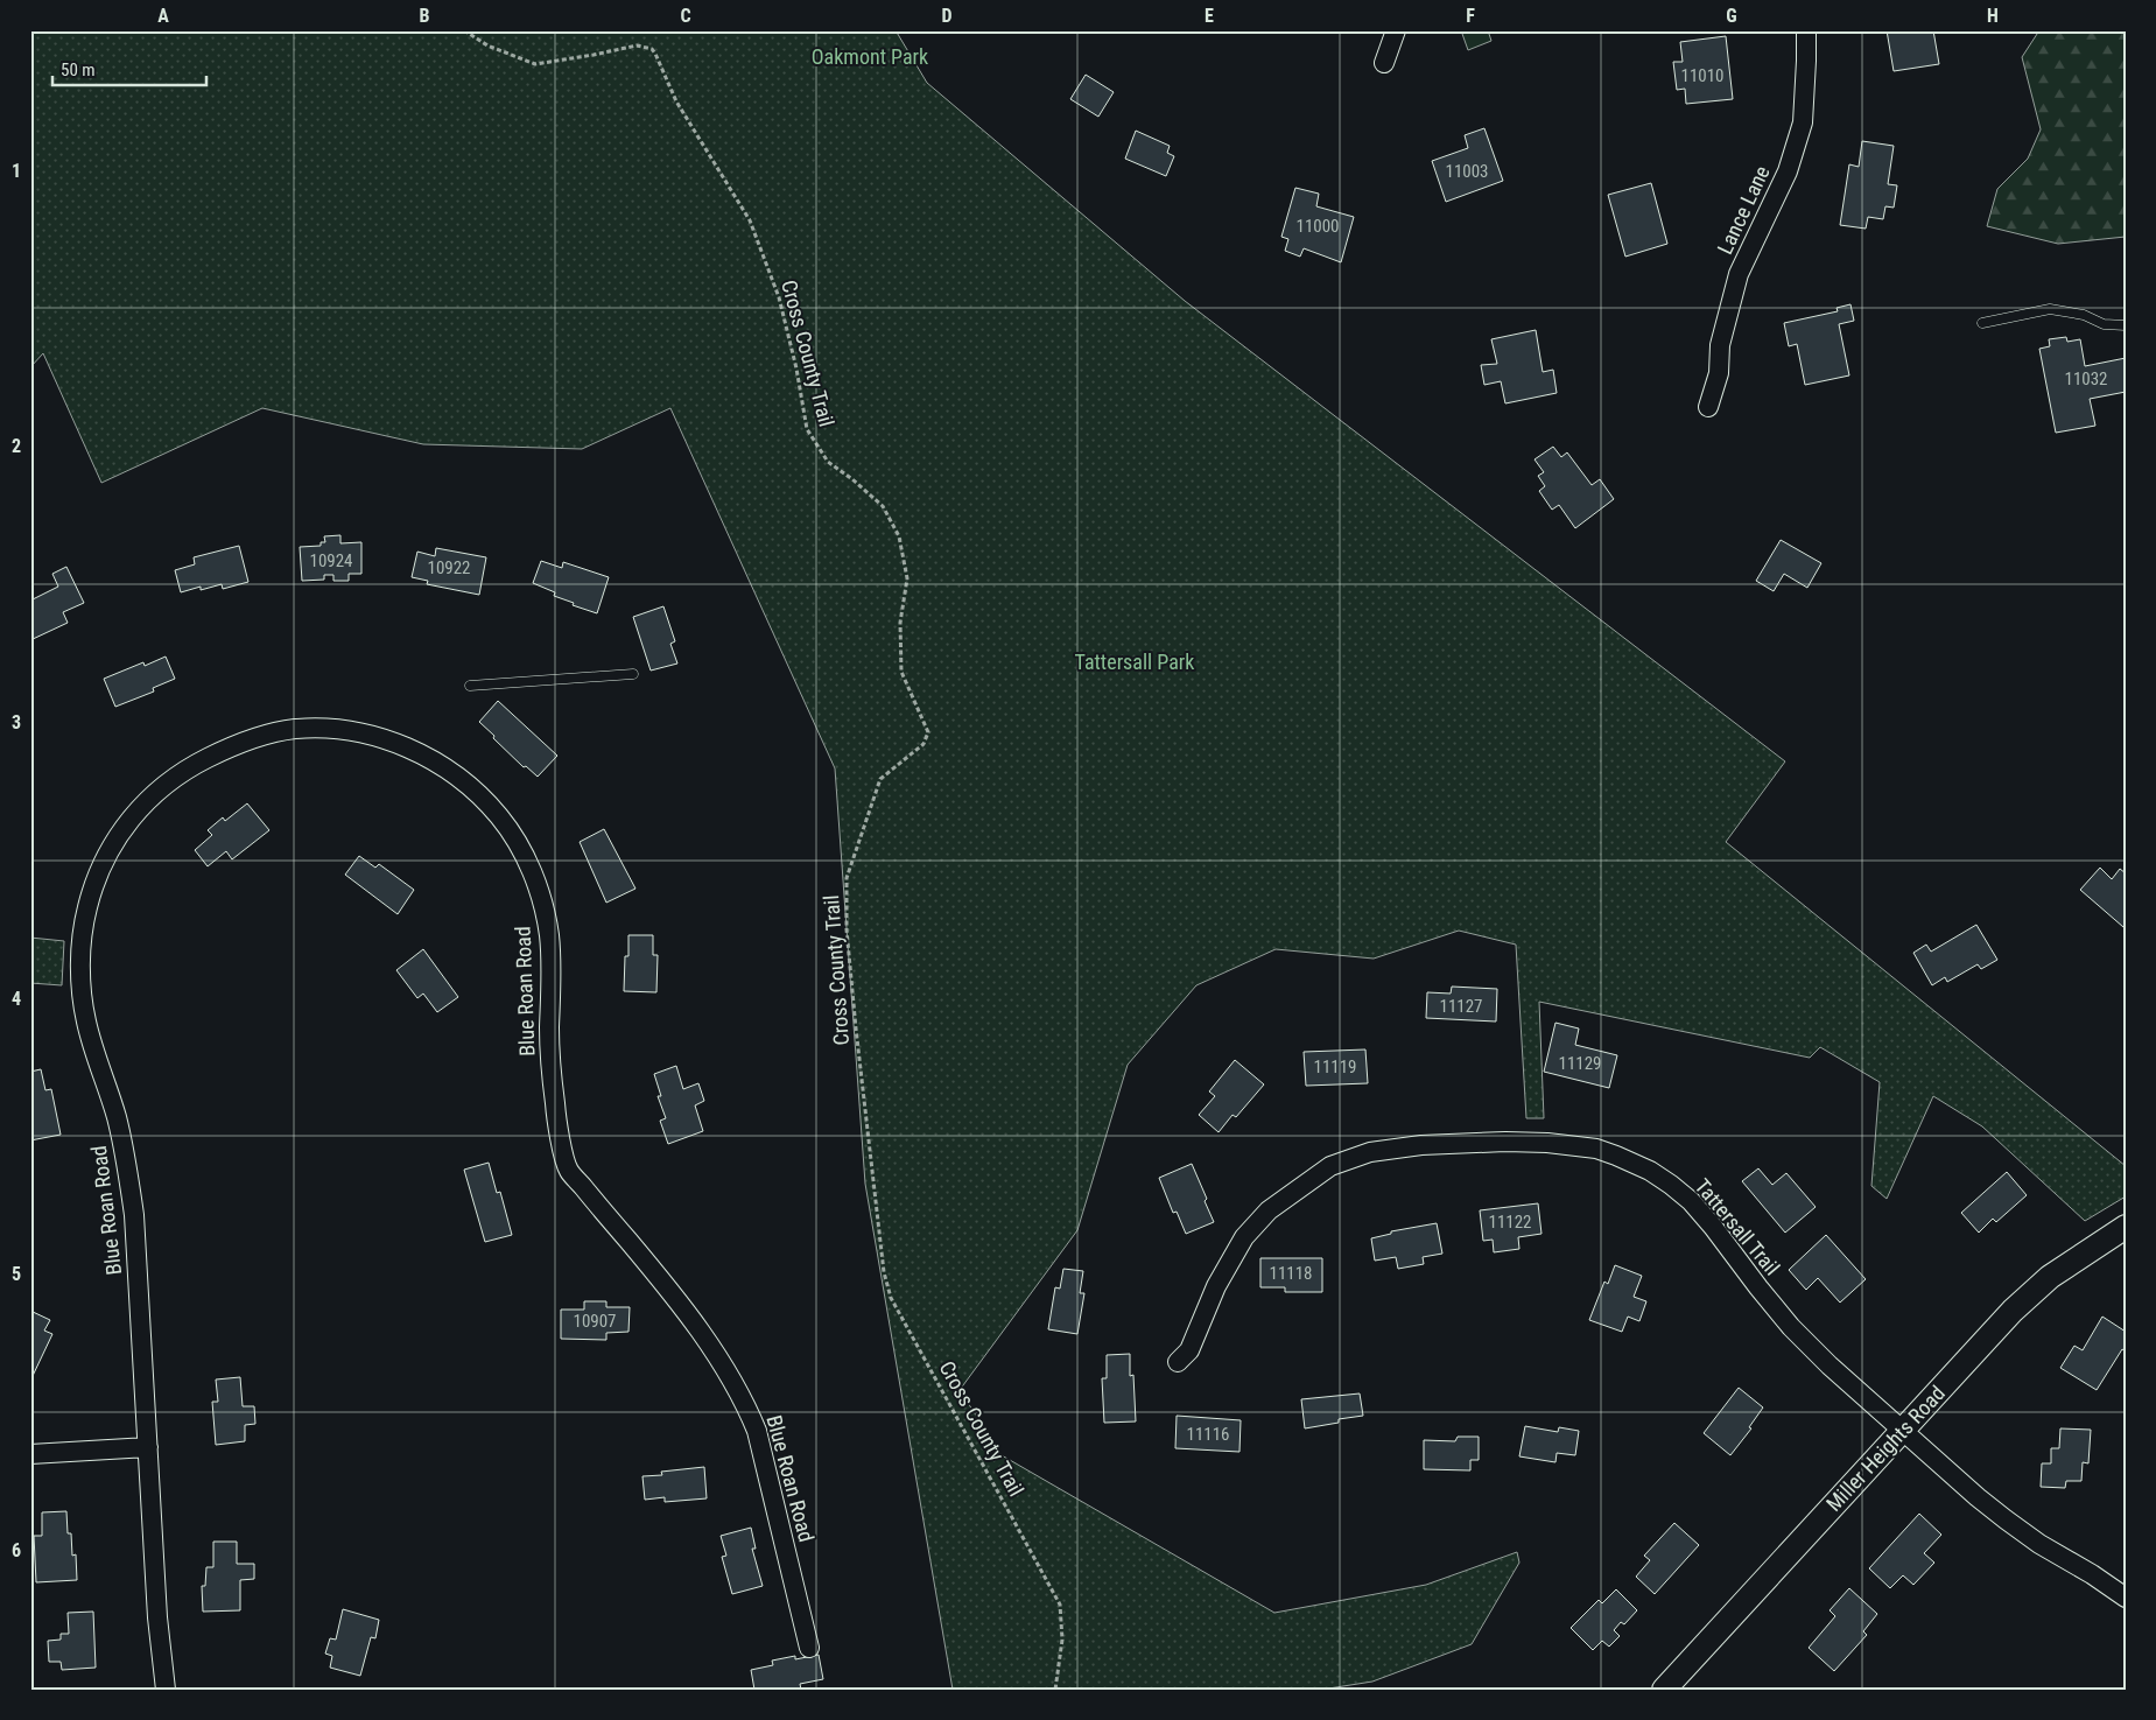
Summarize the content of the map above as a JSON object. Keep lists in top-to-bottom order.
{
  "streets": {
    "street": [
      "Lance Lane",
      "Blue Roan Road",
      "Tattersall Trail",
      "Miller Heights Road"
    ],
    "path": ["Cross County Trail"]
  },
  "crossings": [
    ["Tattersall Trail", "Miller Heights Road"]
  ],
  "parks": ["Oakmont Park", "Tattersall Park"],
  "house_numbers": [
    "11010",
    "11003",
    "11000",
    "11032",
    "10924",
    "10922",
    "11127",
    "11129",
    "11119",
    "11122",
    "11118",
    "10907",
    "11116"
  ],
  "scale_bar": "50 m",
  "grid": {
    "columns": [
      "A",
      "B",
      "C",
      "D",
      "E",
      "F",
      "G",
      "H"
    ],
    "rows": [
      "1",
      "2",
      "3",
      "4",
      "5",
      "6"
    ]
  }
}
